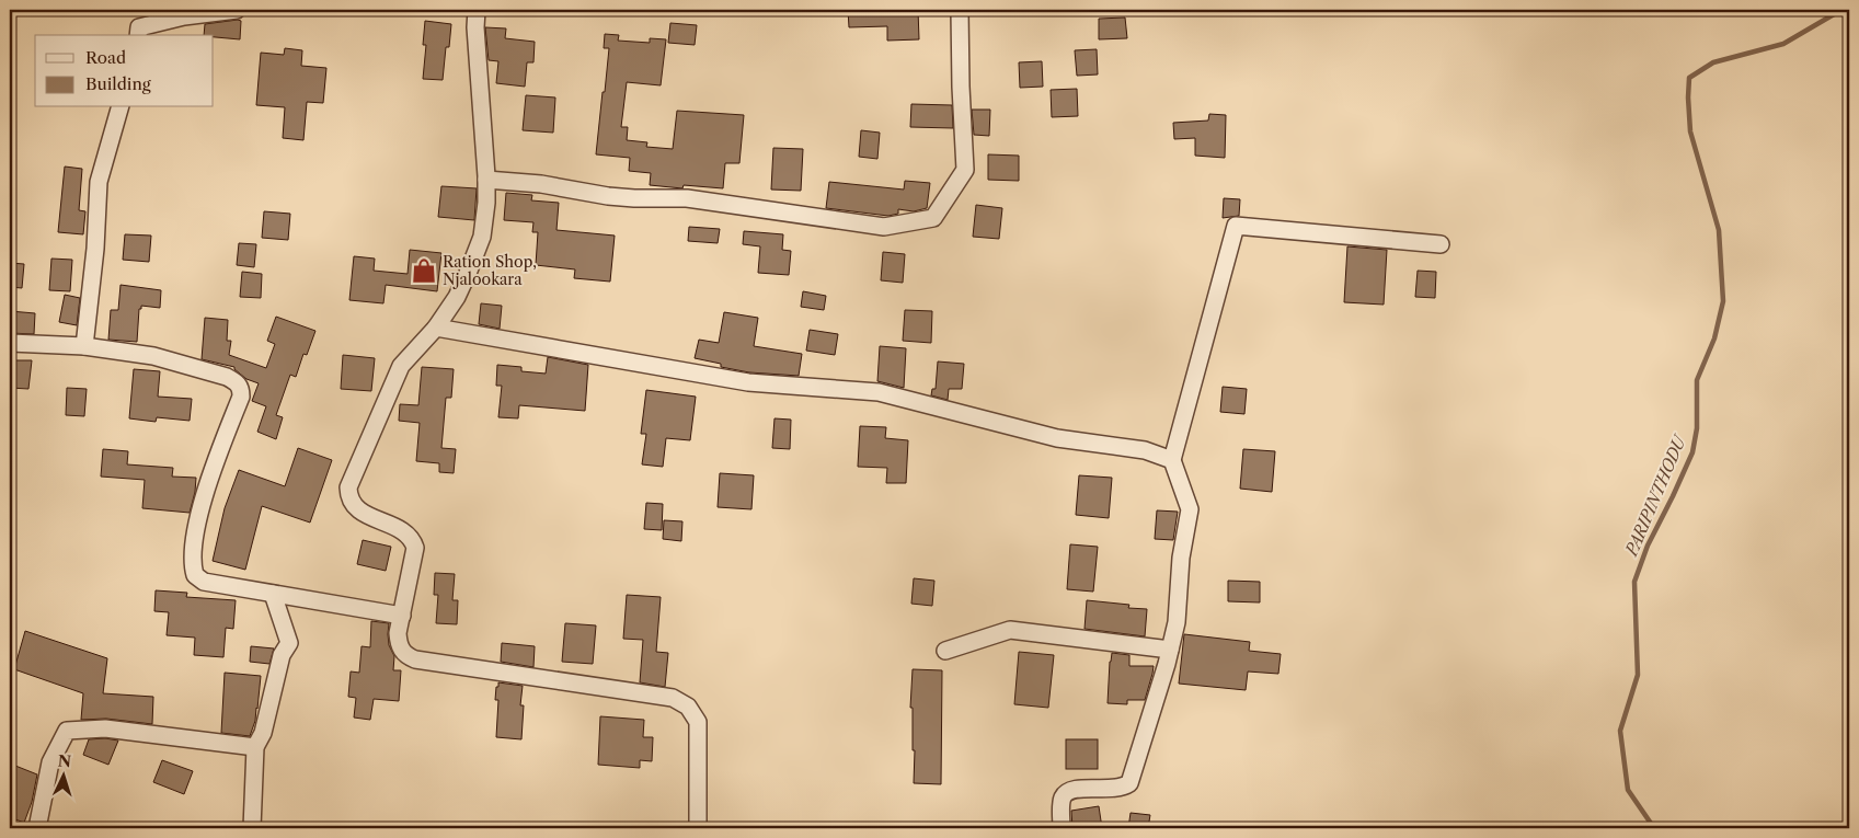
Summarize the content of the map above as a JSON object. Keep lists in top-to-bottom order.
{
  "water": ["PARIPINTHODU"],
  "places": {
    "shop": ["Ration Shop, Njalookara"]
  },
  "legend": ["Road", "Building"],
  "north": "top"
}
